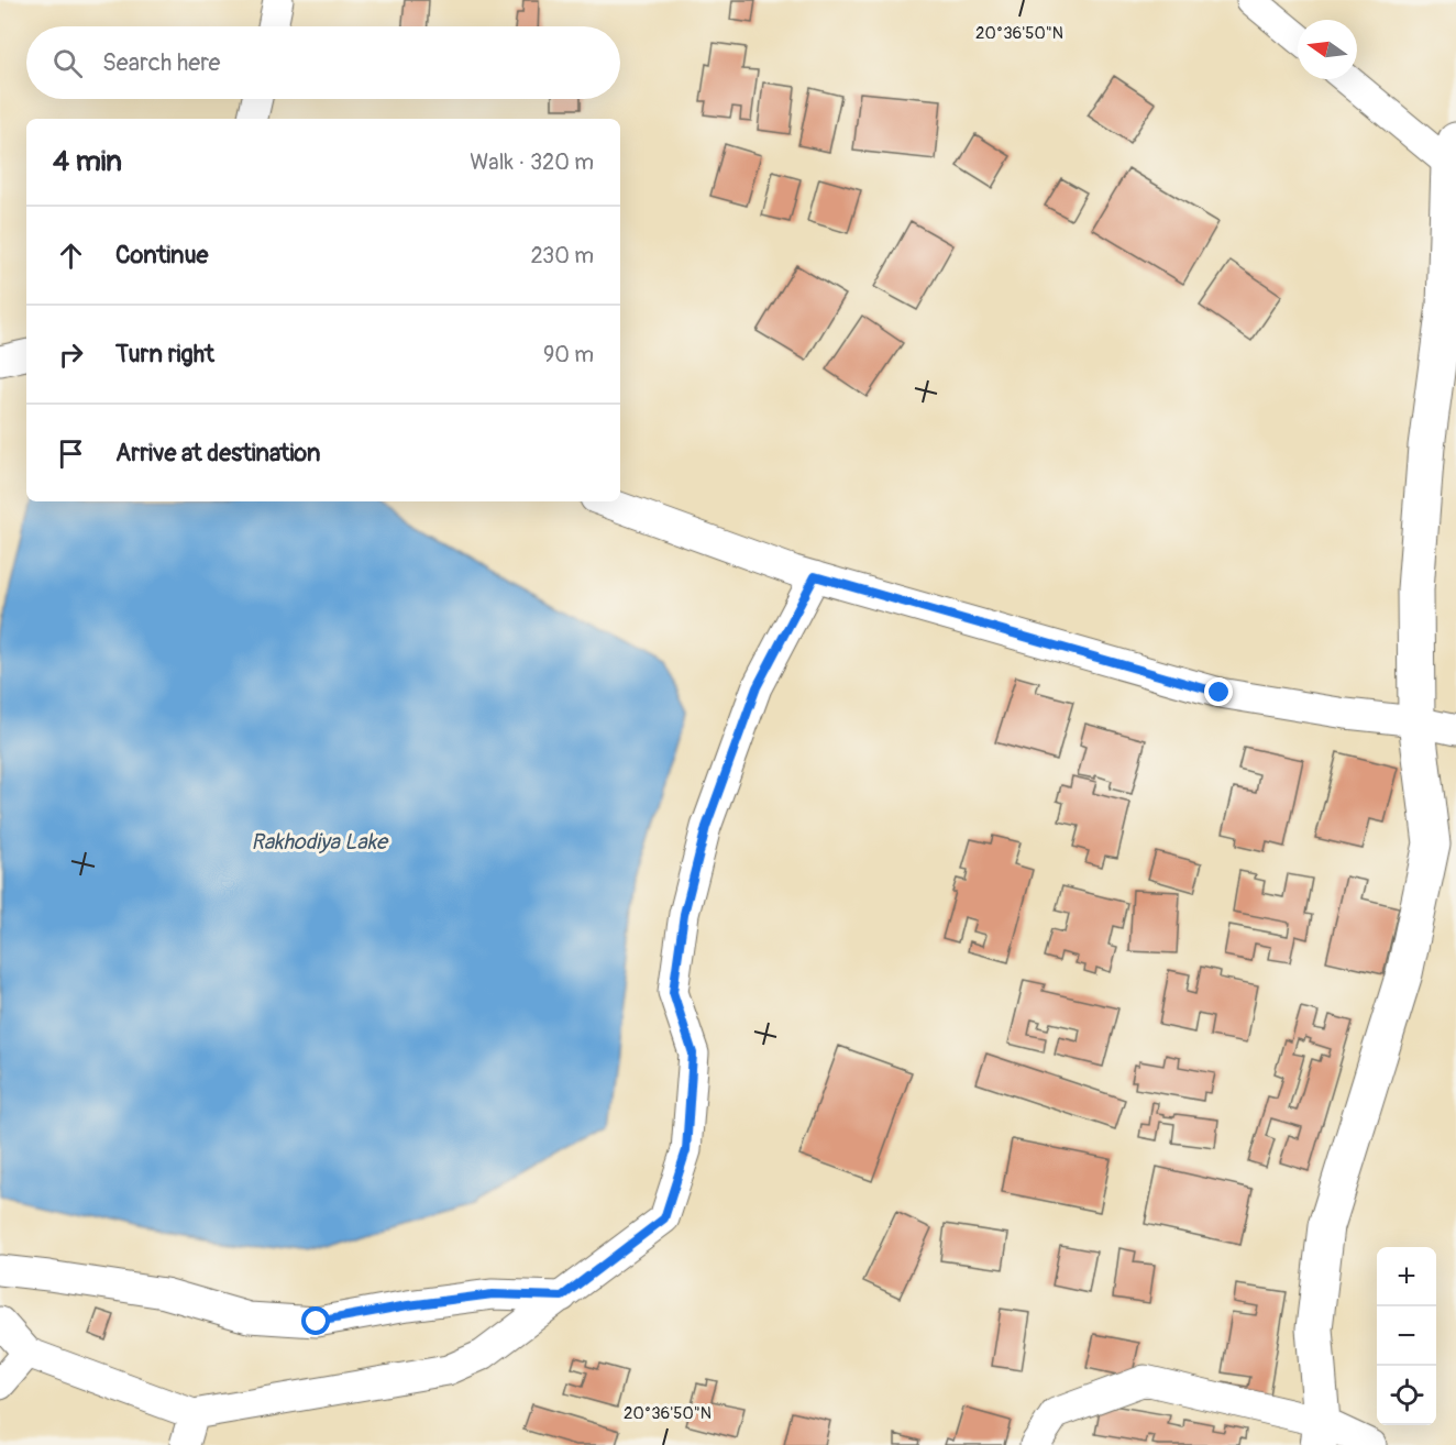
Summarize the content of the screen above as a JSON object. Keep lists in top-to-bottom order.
{
  "water": ["Rakhodiya Lake"],
  "north": "left",
  "page": {
    "search": "Search here",
    "heading": ["4 min", "Walk · 320 m"],
    "list": [
      ["Continue", "230 m"],
      ["Turn right", "90 m"],
      "Arrive at destination"
    ],
    "map_buttons": ["+", "−"]
  },
  "coordinates": ["20°36'50\"N"]
}
